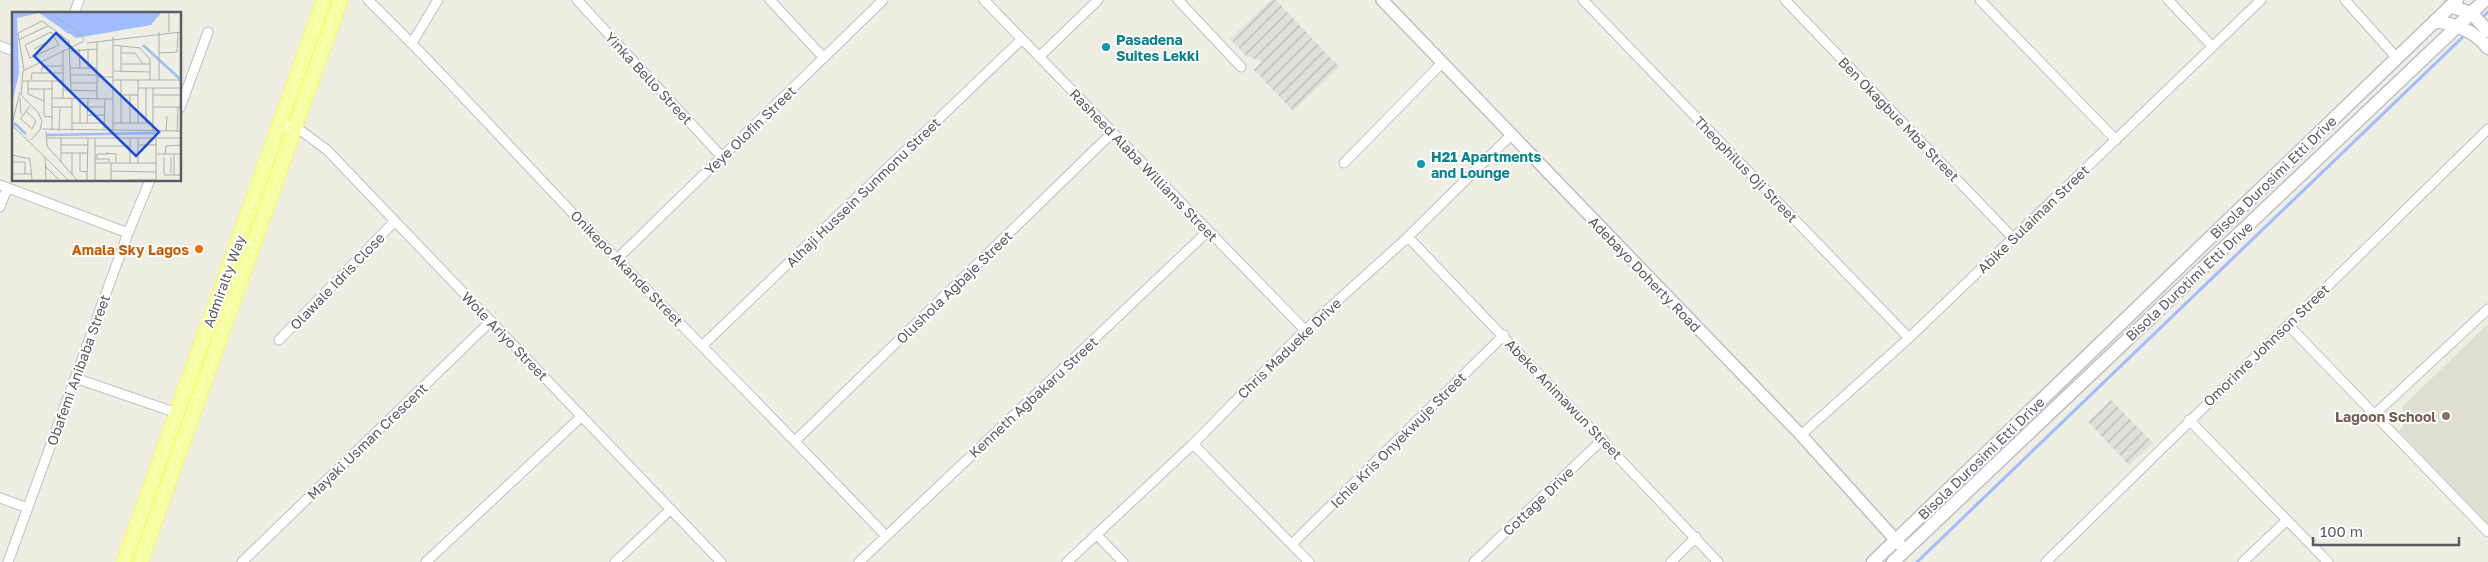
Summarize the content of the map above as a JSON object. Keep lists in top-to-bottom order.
{
  "streets": {
    "main road": ["Bisola Durosimi Etti Drive", "Admiralty Way", "Bisola Durotimi Etti Drive"],
    "street": [
      "Yinka Bello Street",
      "Ben Okagbue Mba Street",
      "Yeye Olofin Street",
      "Rasheed Alaba Williams Street",
      "Theophilus Oji Street",
      "Alhaji Hussein Sunmonu Street",
      "Abike Sulaiman Street",
      "Onikepo Akande Street",
      "Adebayo Doherty Road",
      "Olawale Idris Close",
      "Olushola Agbaje Street",
      "Wole Ariyo Street",
      "Omorinre Johnson Street",
      "Chris Madueke Drive",
      "Obafemi Anibaba Street",
      "Kenneth Agbakaru Street",
      "Abeke Animawun Street",
      "Ichie Kris Onyekwuje Street",
      "Mayaki Usman Crescent",
      "Cottage Drive"
    ]
  },
  "crossings": [
    ["Yinka Bello Street", "Yeye Olofin Street"],
    ["Ben Okagbue Mba Street", "Abike Sulaiman Street"],
    ["Yeye Olofin Street", "Onikepo Akande Street"],
    ["Rasheed Alaba Williams Street", "Alhaji Hussein Sunmonu Street"],
    ["Rasheed Alaba Williams Street", "Olushola Agbaje Street"],
    ["Rasheed Alaba Williams Street", "Chris Madueke Drive"],
    ["Rasheed Alaba Williams Street", "Kenneth Agbakaru Street"],
    ["Theophilus Oji Street", "Abike Sulaiman Street"],
    ["Bisola Durosimi Etti Drive", "Adebayo Doherty Road"],
    ["Alhaji Hussein Sunmonu Street", "Onikepo Akande Street"],
    ["Abike Sulaiman Street", "Adebayo Doherty Road"],
    ["Onikepo Akande Street", "Olushola Agbaje Street"],
    ["Onikepo Akande Street", "Kenneth Agbakaru Street"],
    ["Adebayo Doherty Road", "Bisola Durotimi Etti Drive"],
    ["Adebayo Doherty Road", "Chris Madueke Drive"],
    ["Admiralty Way", "Wole Ariyo Street"],
    ["Olawale Idris Close", "Wole Ariyo Street"],
    ["Wole Ariyo Street", "Mayaki Usman Crescent"],
    ["Chris Madueke Drive", "Abeke Animawun Street"],
    ["Abeke Animawun Street", "Ichie Kris Onyekwuje Street"],
    ["Abeke Animawun Street", "Cottage Drive"]
  ],
  "places": [
    "Pasadena Suites Lekki",
    "H21 Apartments and Lounge",
    "Amala Sky Lagos",
    "Lagoon School"
  ],
  "scale_bar": "100 m"
}
